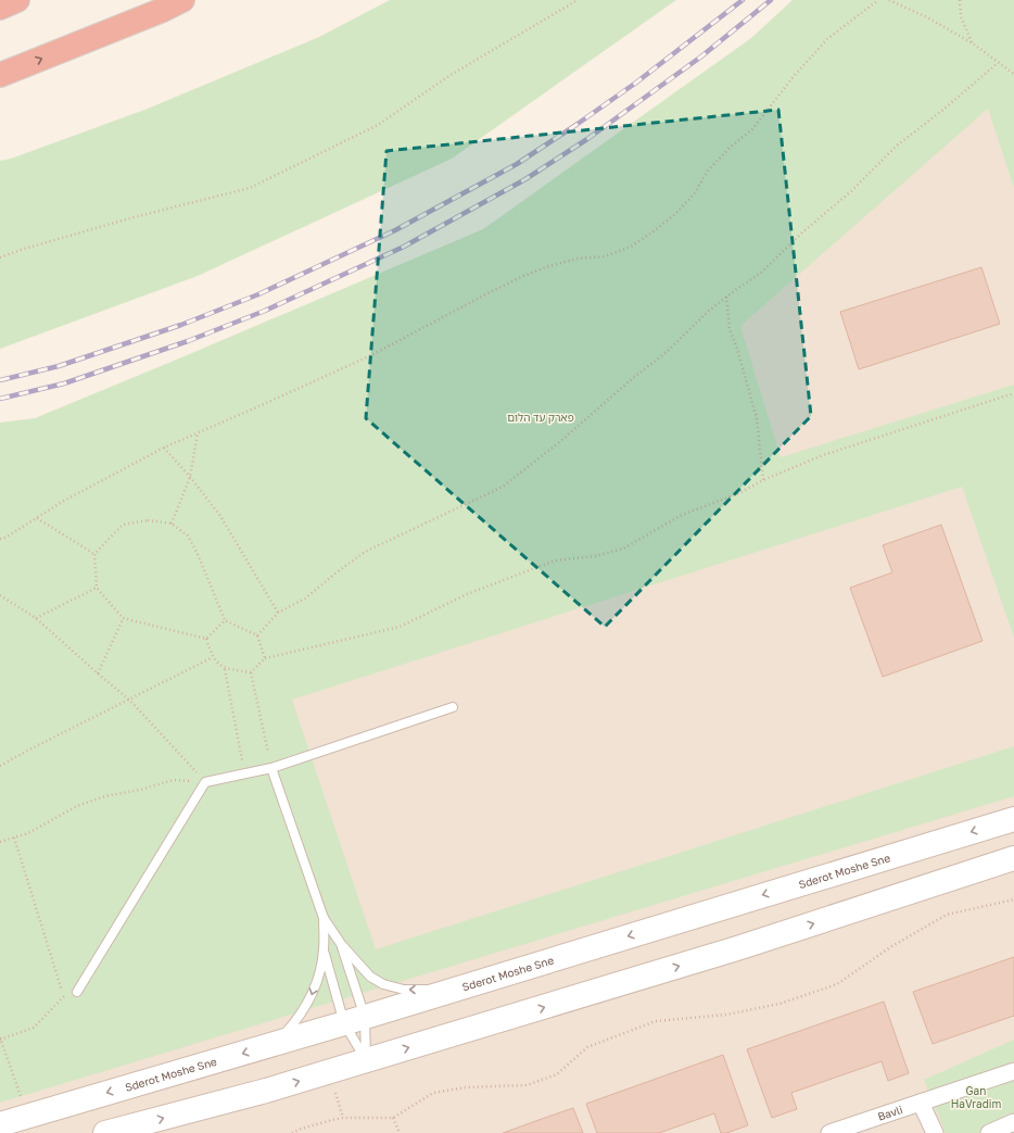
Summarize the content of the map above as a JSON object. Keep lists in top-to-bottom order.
{
  "streets": {
    "main road": ["Sderot Moshe Sne"],
    "street": ["Bavli"]
  },
  "parks": ["פארק עד הלום", "Gan HaVradim"]
}
